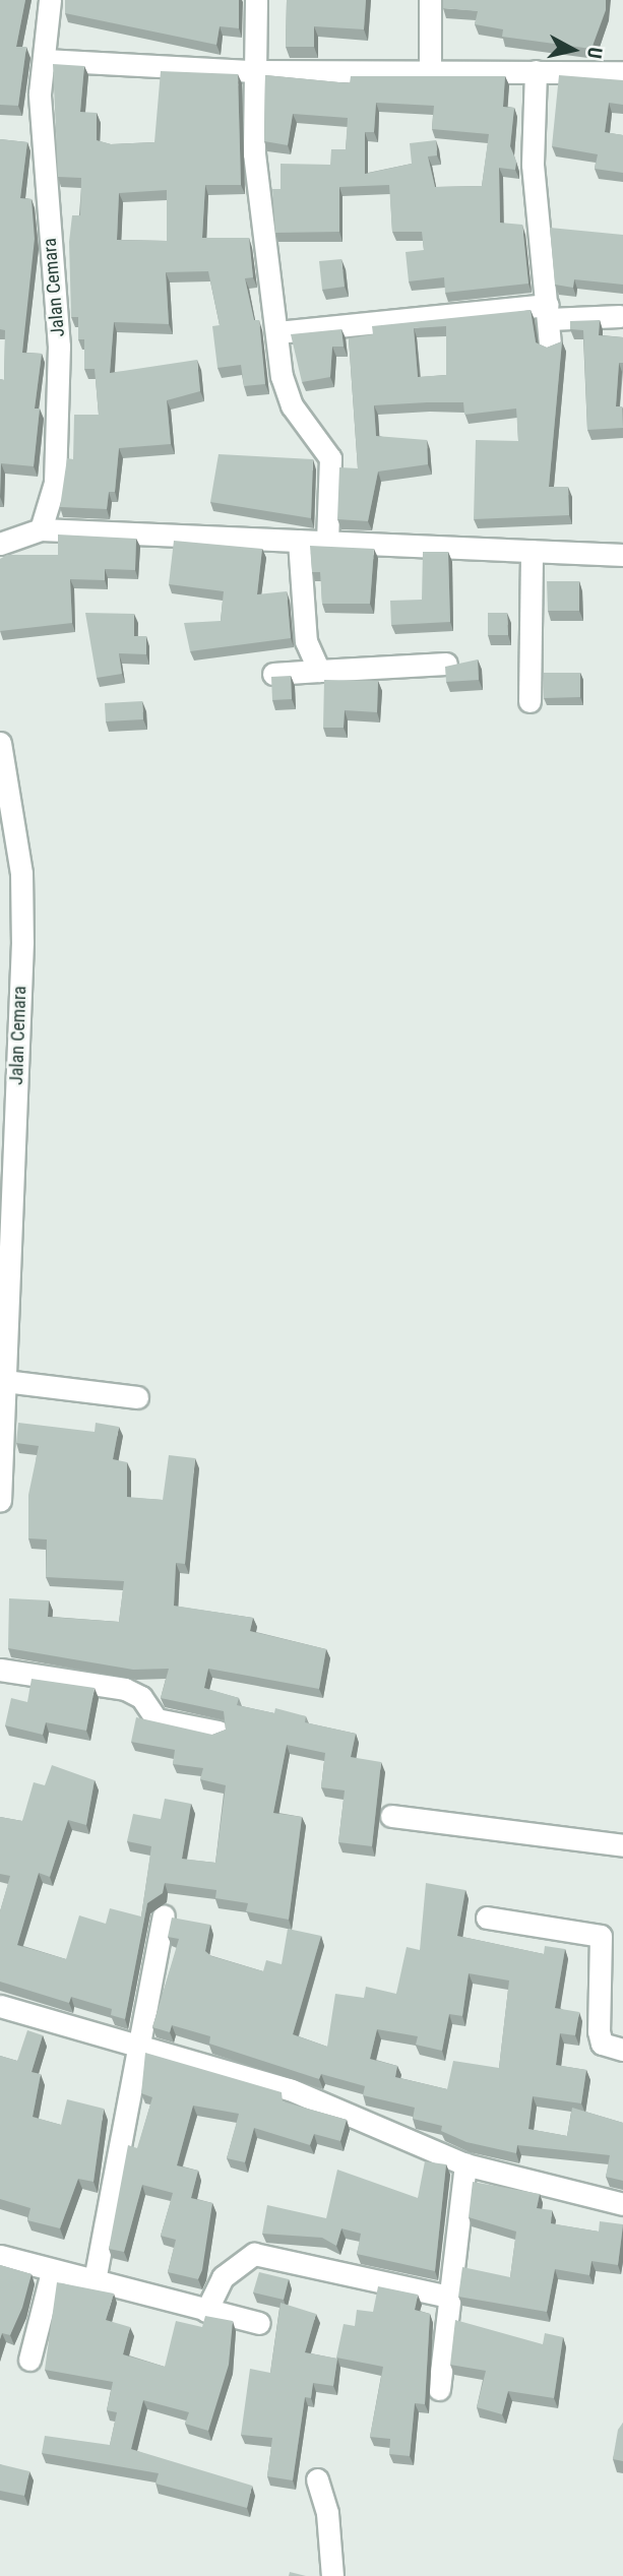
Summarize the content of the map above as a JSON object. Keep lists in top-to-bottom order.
{
  "streets": {
    "street": ["Jalan Cemara"]
  },
  "north": "right"
}
